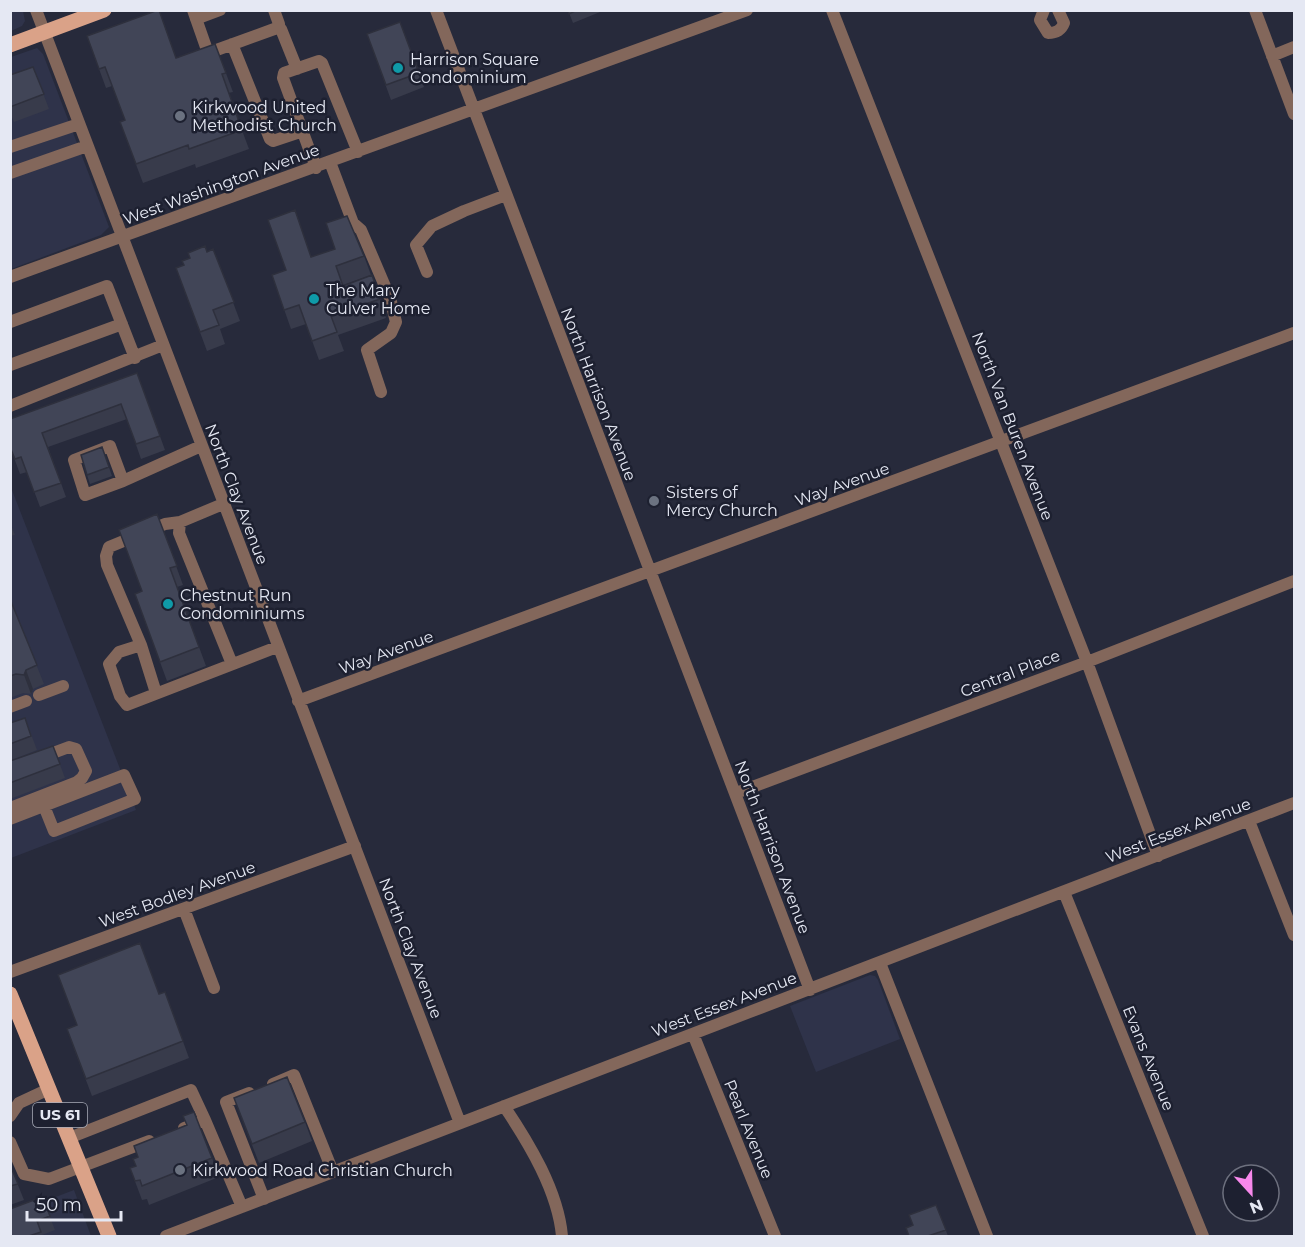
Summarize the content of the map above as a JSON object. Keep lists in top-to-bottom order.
{
  "streets": {
    "main road": ["US 61"],
    "street": [
      "West Washington Avenue",
      "North Harrison Avenue",
      "North Van Buren Avenue",
      "Way Avenue",
      "North Clay Avenue",
      "Central Place",
      "West Essex Avenue",
      "West Bodley Avenue",
      "Evans Avenue",
      "Pearl Avenue"
    ]
  },
  "crossings": [
    ["West Washington Avenue", "North Harrison Avenue"],
    ["West Washington Avenue", "North Clay Avenue"],
    ["North Harrison Avenue", "Way Avenue"],
    ["North Harrison Avenue", "Central Place"],
    ["North Harrison Avenue", "West Essex Avenue"],
    ["North Van Buren Avenue", "Way Avenue"],
    ["North Van Buren Avenue", "Central Place"],
    ["North Van Buren Avenue", "West Essex Avenue"],
    ["Way Avenue", "North Clay Avenue"],
    ["North Clay Avenue", "West Essex Avenue"],
    ["North Clay Avenue", "West Bodley Avenue"],
    ["West Essex Avenue", "Evans Avenue"],
    ["West Essex Avenue", "Pearl Avenue"]
  ],
  "places": [
    "Harrison Square Condominium",
    "Kirkwood United Methodist Church",
    "The Mary Culver Home",
    "Sisters of Mercy Church",
    "Chestnut Run Condominiums",
    "Kirkwood Road Christian Church"
  ],
  "scale_bar": "50 m",
  "north": "bottom"
}
